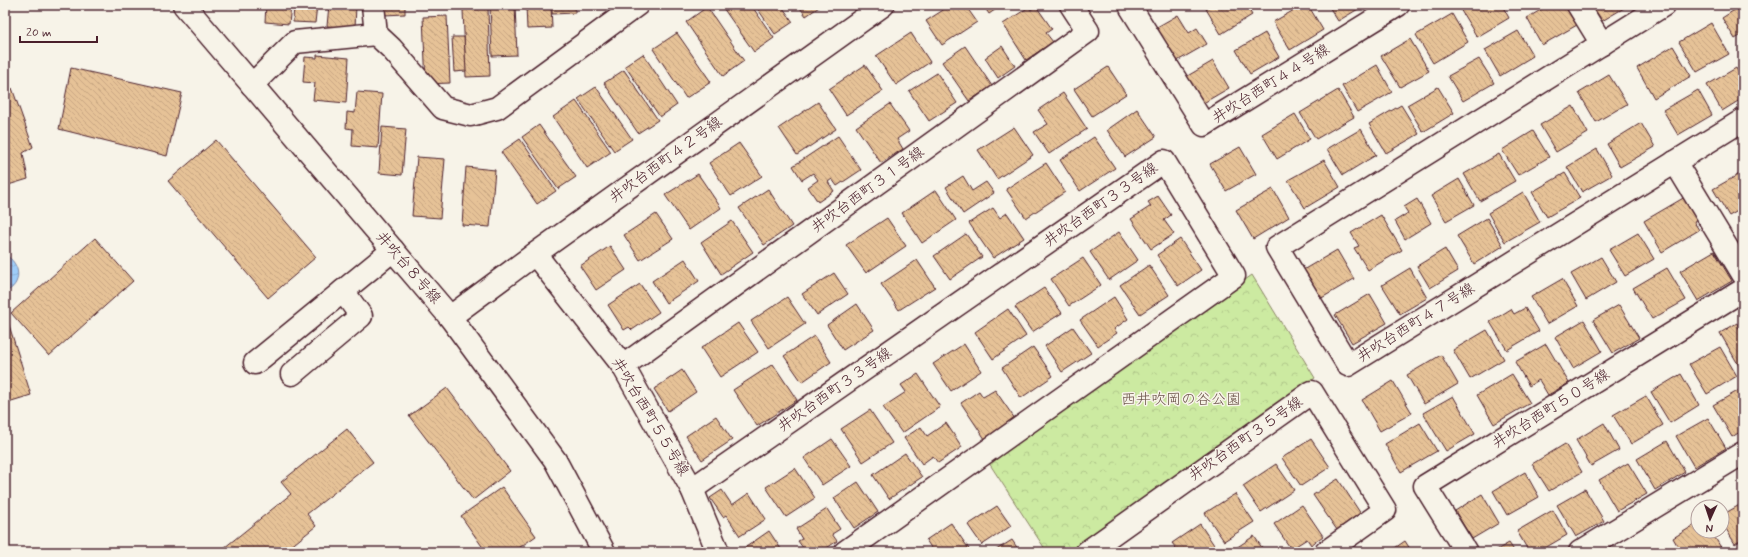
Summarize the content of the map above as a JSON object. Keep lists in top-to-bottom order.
{
  "streets": {
    "street": [
      "井吹台西町４４号線",
      "井吹台西町４２号線",
      "井吹台西町３１号線",
      "井吹台西町３３号線",
      "井吹台８号線",
      "井吹台西町４７号線",
      "井吹台西町５０号線",
      "井吹台西町５５号線",
      "井吹台西町３５号線"
    ]
  },
  "crossings": [
    ["井吹台西町４２号線", "井吹台８号線"],
    ["井吹台西町４２号線", "井吹台西町５５号線"],
    ["井吹台西町３１号線", "井吹台西町５５号線"],
    ["井吹台西町３３号線", "井吹台西町５５号線"]
  ],
  "parks": ["西井吹岡の谷公園"],
  "scale_bar": "20 m",
  "north": "bottom"
}
